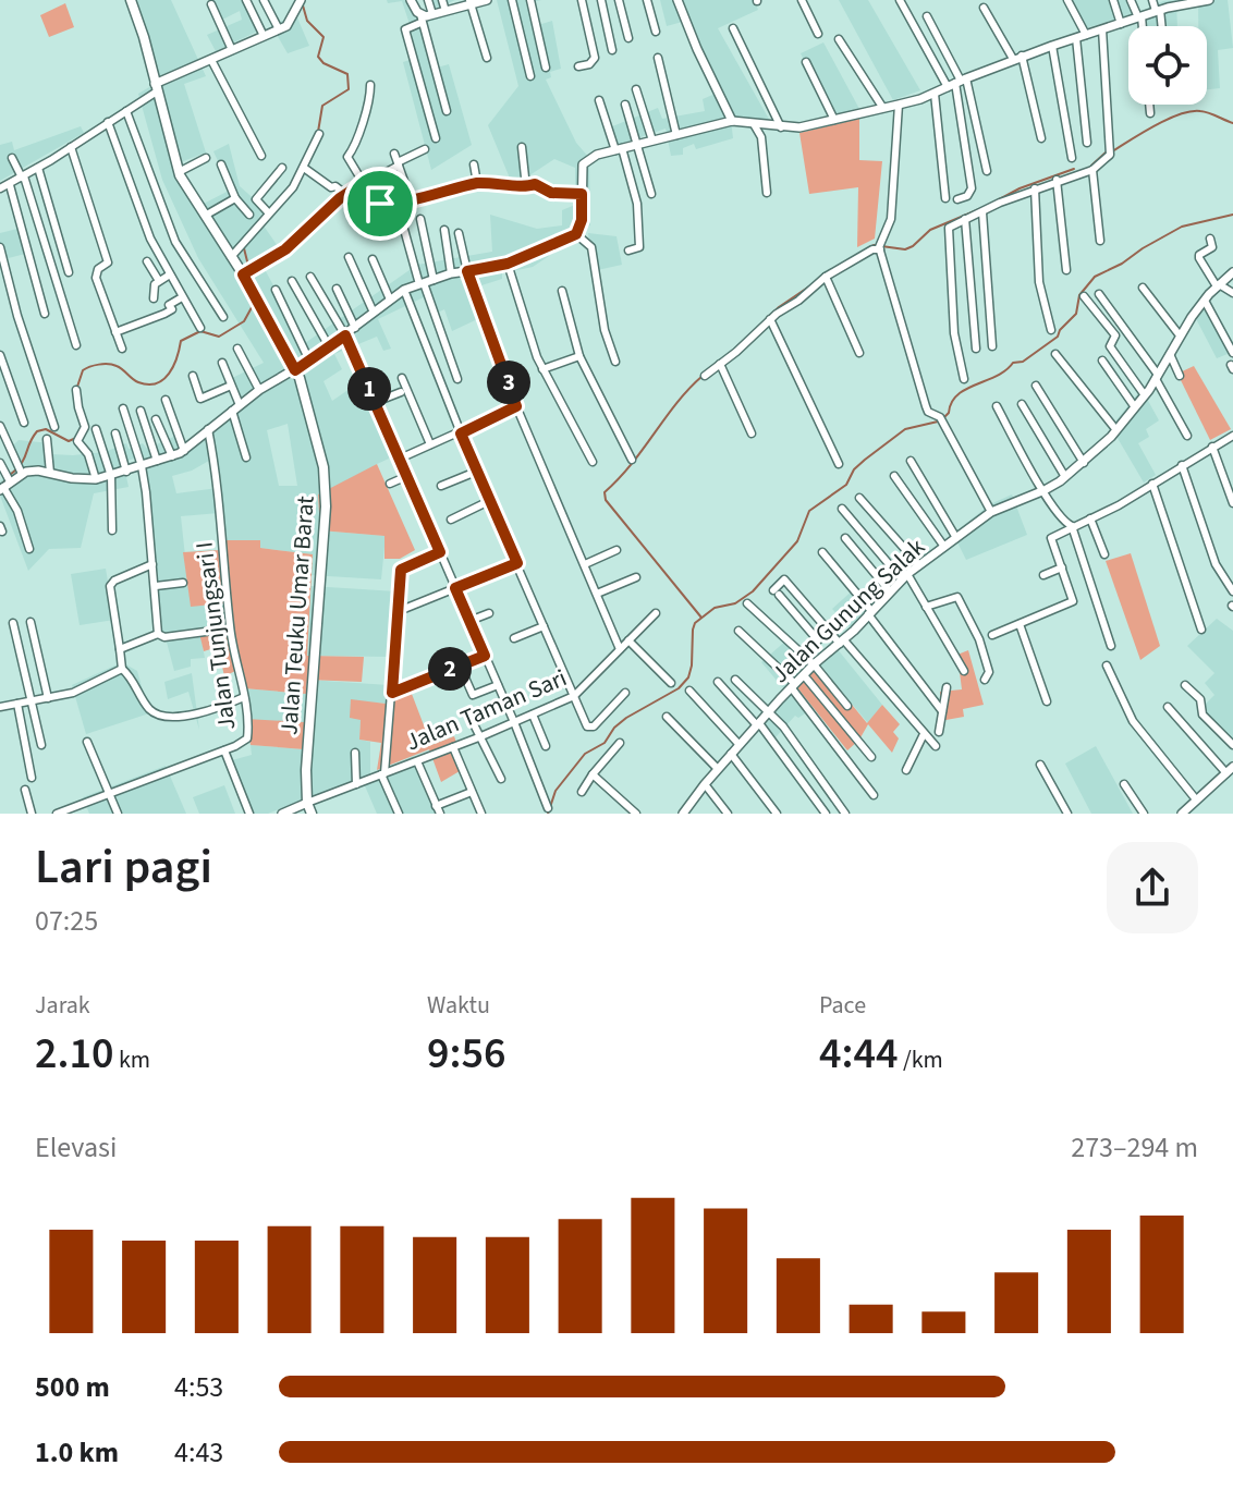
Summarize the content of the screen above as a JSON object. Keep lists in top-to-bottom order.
{
  "streets": {
    "main road": ["Jalan Teuku Umar Barat"],
    "street": ["Jalan Gunung Salak", "Jalan Tunjungsari I", "Jalan Taman Sari"]
  },
  "crossings": [
    ["Jalan Teuku Umar Barat", "Jalan Taman Sari"]
  ],
  "page": {
    "pins": ["3", "1", "2"],
    "heading": ["Lari pagi", "07:25"],
    "stats": [
      ["Jarak", "2.10 km"],
      ["Waktu", "9:56"],
      ["Pace", "4:44 /km"]
    ],
    "chart": ["Elevasi", "273–294 m"],
    "list": [
      {
        "name": "500 m",
        "note": "4:53"
      },
      {
        "name": "1.0 km",
        "note": "4:43"
      }
    ]
  }
}
